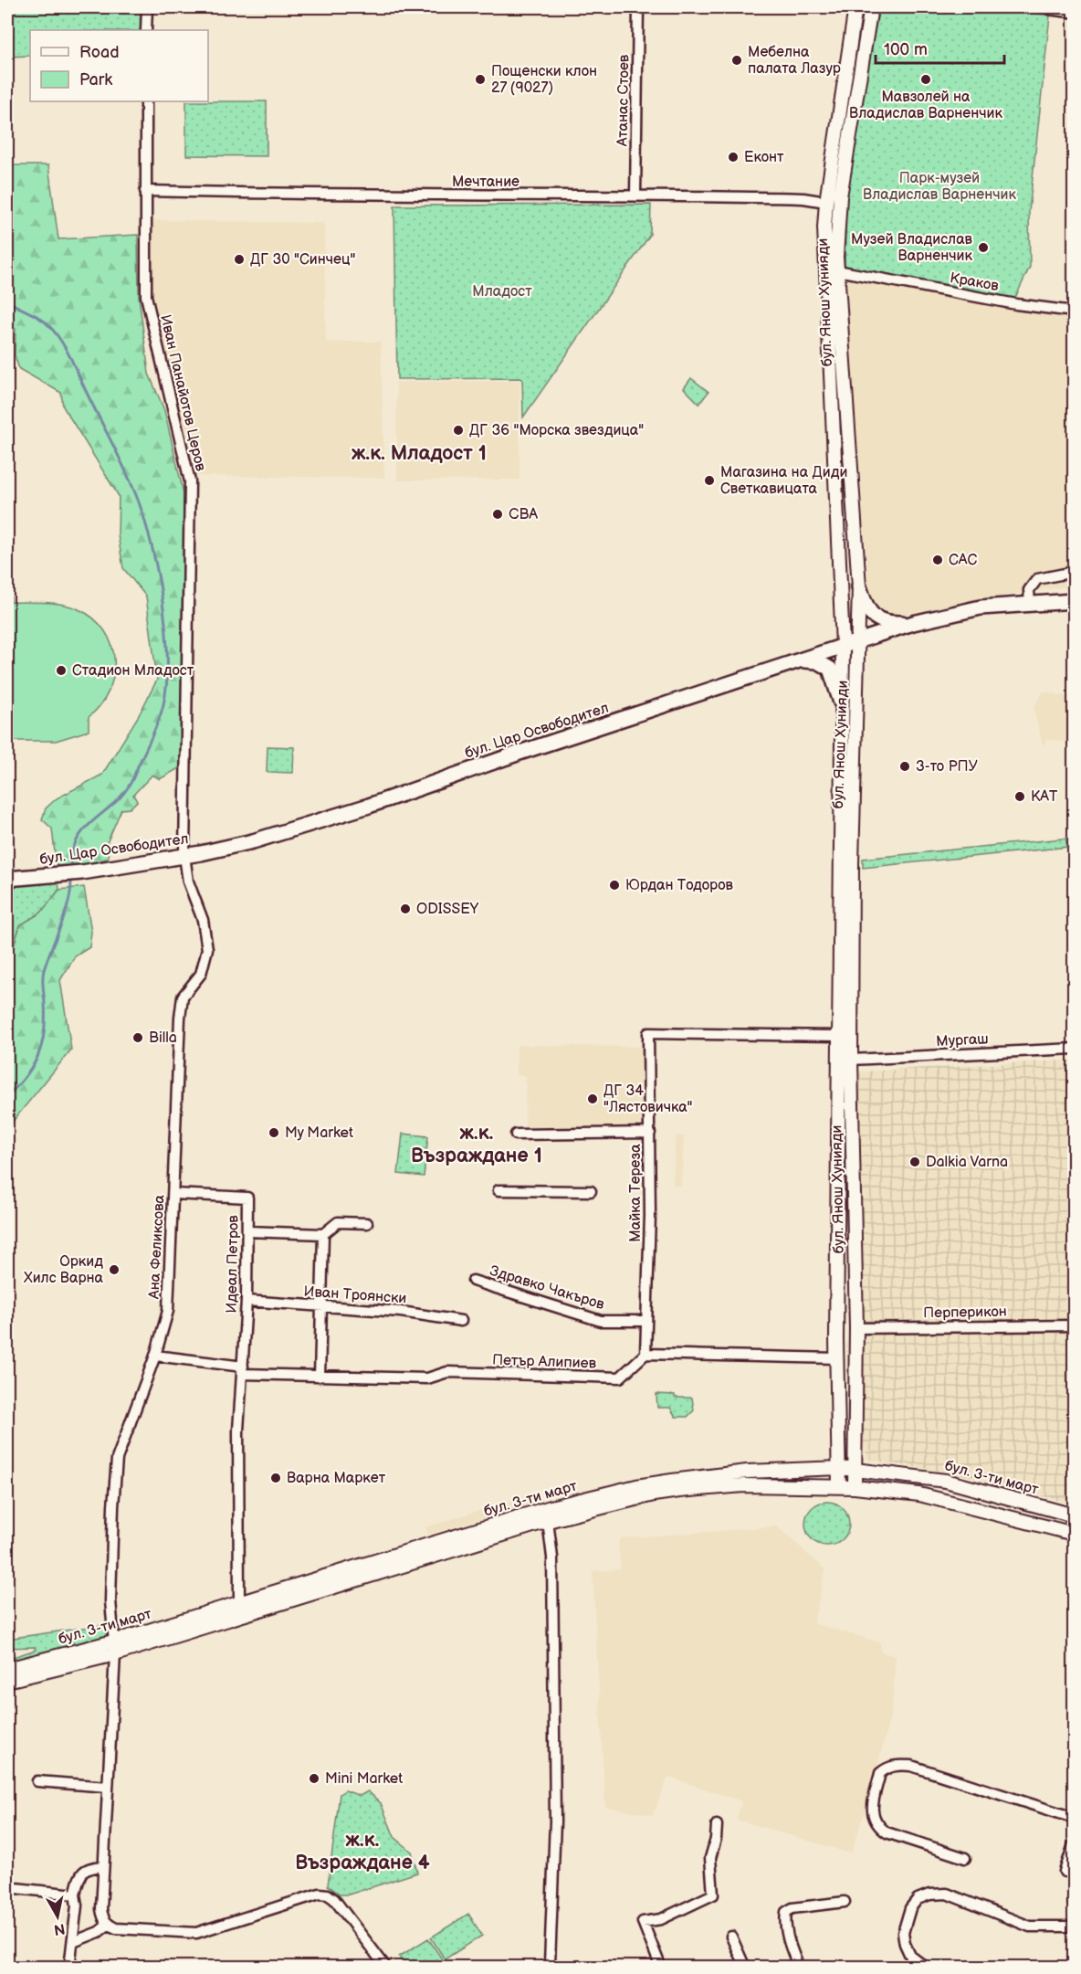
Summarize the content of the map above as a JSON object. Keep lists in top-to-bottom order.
{
  "streets": {
    "main road": ["бул. Цар Освободител"],
    "street": [
      "Атанас Стоев",
      "Мечтание",
      "Краков",
      "бул. Янош Хунияди",
      "Иван Панайотов Церов",
      "Мургаш",
      "Майка Тереза",
      "Ана Феликсова",
      "Идеал Петров",
      "Здравко Чакъров",
      "Иван Троянски",
      "Перперикон",
      "Петър Алипиев",
      "бул. 3-ти март"
    ]
  },
  "crossings": [
    ["Атанас Стоев", "Мечтание"],
    ["Мечтание", "бул. Янош Хунияди"],
    ["Мечтание", "Иван Панайотов Церов"],
    ["Краков", "бул. Янош Хунияди"],
    ["бул. Янош Хунияди", "бул. Цар Освободител"],
    ["бул. Янош Хунияди", "Мургаш"],
    ["бул. Янош Хунияди", "Майка Тереза"],
    ["бул. Янош Хунияди", "Перперикон"],
    ["бул. Янош Хунияди", "бул. 3-ти март"],
    ["Иван Панайотов Церов", "бул. Цар Освободител"],
    ["Иван Панайотов Церов", "Ана Феликсова"],
    ["бул. Цар Освободител", "Ана Феликсова"],
    ["Майка Тереза", "Здравко Чакъров"],
    ["Майка Тереза", "Петър Алипиев"],
    ["Ана Феликсова", "Идеал Петров"],
    ["Ана Феликсова", "Петър Алипиев"],
    ["Ана Феликсова", "бул. 3-ти март"],
    ["Идеал Петров", "Иван Троянски"],
    ["Идеал Петров", "Петър Алипиев"],
    ["Идеал Петров", "бул. 3-ти март"]
  ],
  "districts": ["ж.к. Младост 1", "ж.к. Възраждане 1", "ж.к. Възраждане 4"],
  "parks": ["Парк-музей Владислав Варненчик", "Младост"],
  "places": [
    "Мебелна палата Лазур",
    "Пощенски клон 27 (9027)",
    "Мавзолей на Владислав Варненчик",
    "Еконт",
    "Музей Владислав Варненчик",
    "ДГ 30 \"Синчец\"",
    "ДГ 36 \"Морска звездица\"",
    "Магазина на Диди Светкавицата",
    "CBA",
    "САС",
    "Стадион Младост",
    "3-то РПУ",
    "КАТ",
    "Юрдан Тодоров",
    "ODISSEY",
    "Billa",
    "ДГ 34 \"Лястовичка\"",
    "My Market",
    "Dalkia Varna",
    "Оркид Хилс Варна",
    "Варна Маркет",
    "Mini Market"
  ],
  "legend": ["Road", "Park"],
  "scale_bar": "100 m",
  "north": "bottom"
}
